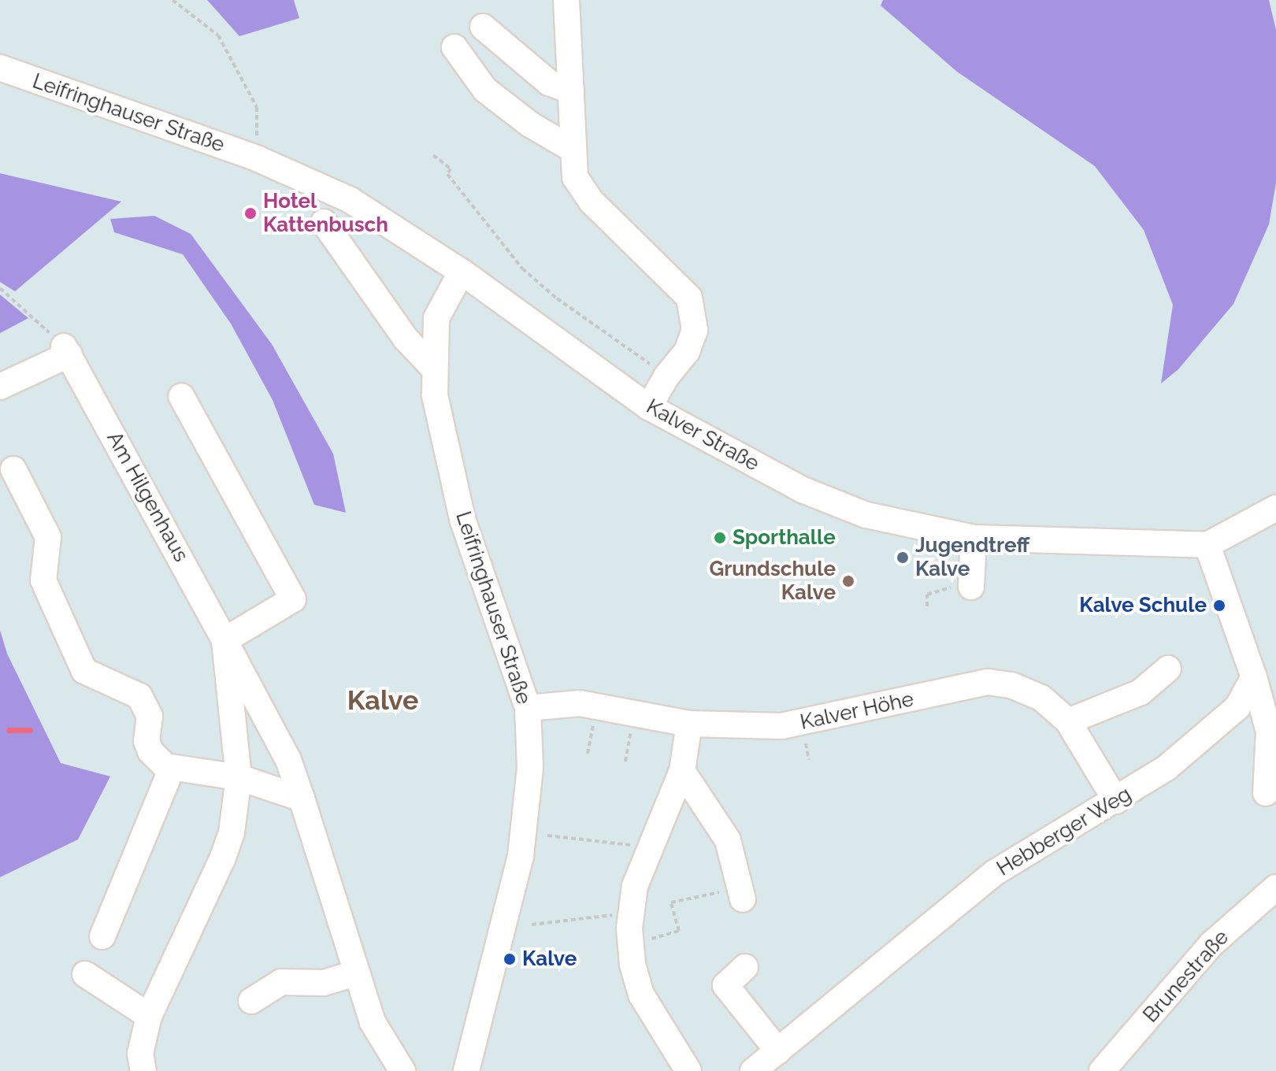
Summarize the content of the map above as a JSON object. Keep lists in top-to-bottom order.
{
  "streets": {
    "street": [
      "Leifringhauser Straße",
      "Kalver Straße",
      "Am Hilgenhaus",
      "Kalver Höhe",
      "Hebberger Weg",
      "Brunestraße"
    ]
  },
  "crossings": [
    ["Leifringhauser Straße", "Kalver Straße"],
    ["Leifringhauser Straße", "Kalver Höhe"],
    ["Kalver Höhe", "Hebberger Weg"]
  ],
  "districts": ["Kalve"],
  "places": [
    "Hotel Kattenbusch",
    "Sporthalle",
    "Jugendtreff Kalve",
    "Grundschule Kalve",
    "Kalve Schule",
    "Kalve"
  ]
}
